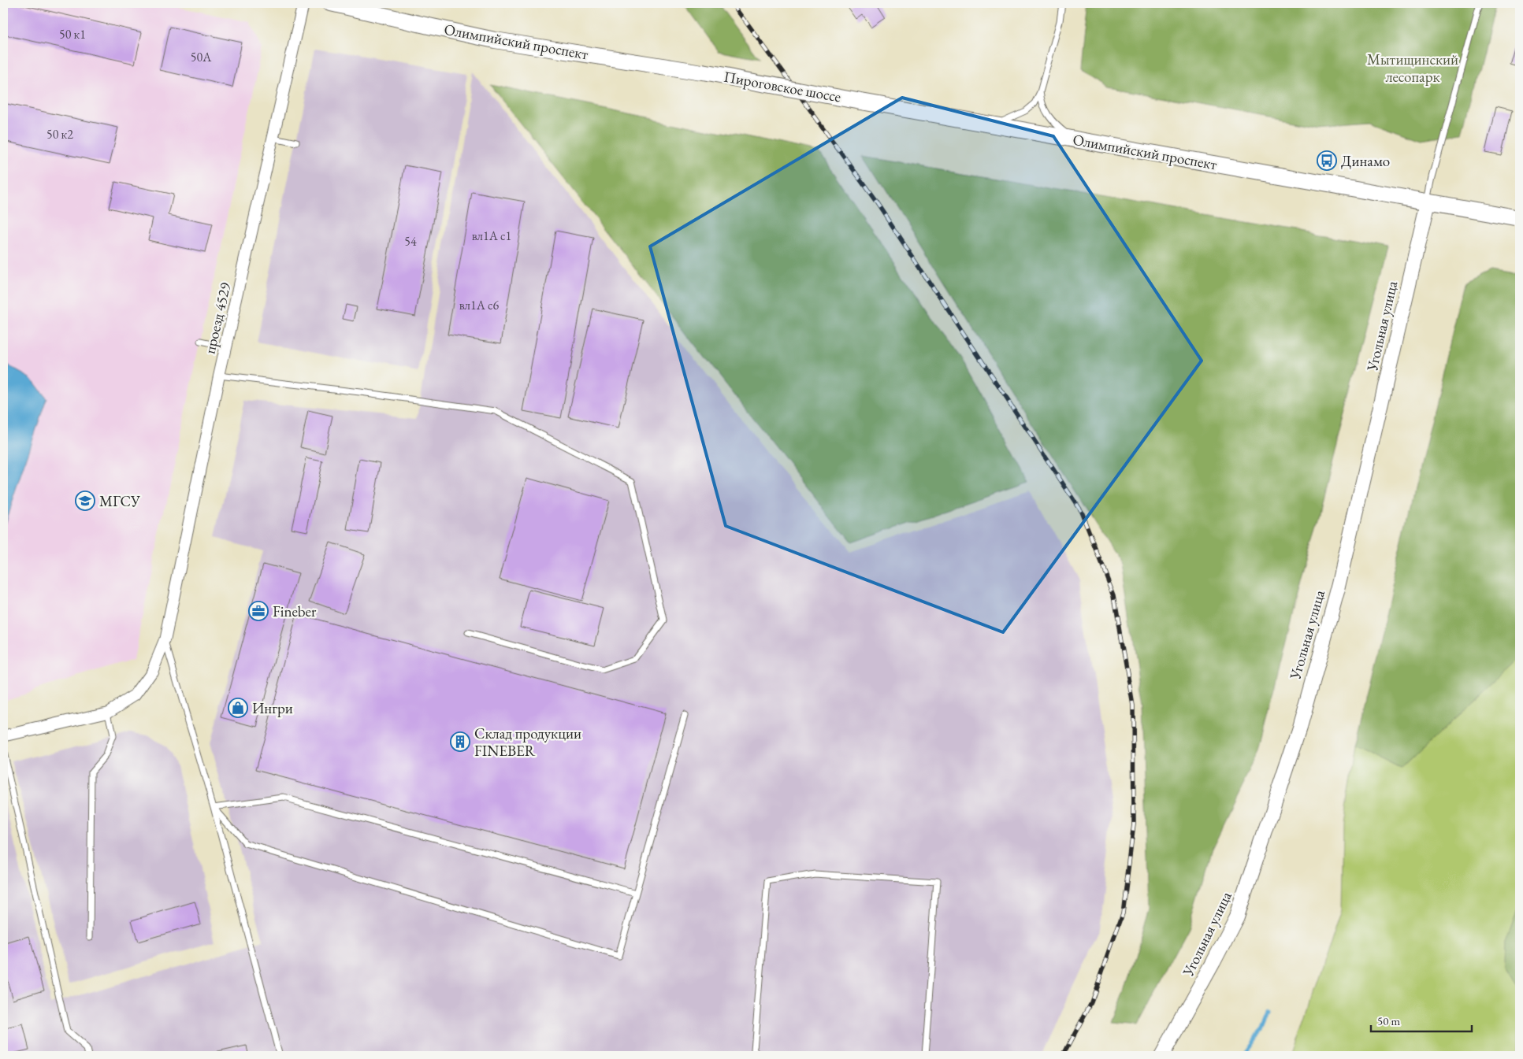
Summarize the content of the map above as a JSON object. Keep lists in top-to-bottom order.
{
  "streets": {
    "main road": ["Олимпийский проспект", "Пироговское шоссе"],
    "street": ["проезд 4529", "Угольная улица"]
  },
  "crossings": [
    ["Олимпийский проспект", "Пироговское шоссе"],
    ["Олимпийский проспект", "Угольная улица"]
  ],
  "parks": ["Мытищинский лесопарк"],
  "places": {
    "bus stop": ["Динамо"],
    "school or university": ["МГСУ"],
    "office": ["Fineber"],
    "shop": ["Ингри"],
    "building": ["Склад продукции FINEBER"]
  },
  "house_numbers": [
    "50 к1",
    "50А",
    "50 к2",
    "вл1А с1",
    "54",
    "вл1А с6"
  ],
  "scale_bar": "50 m"
}
